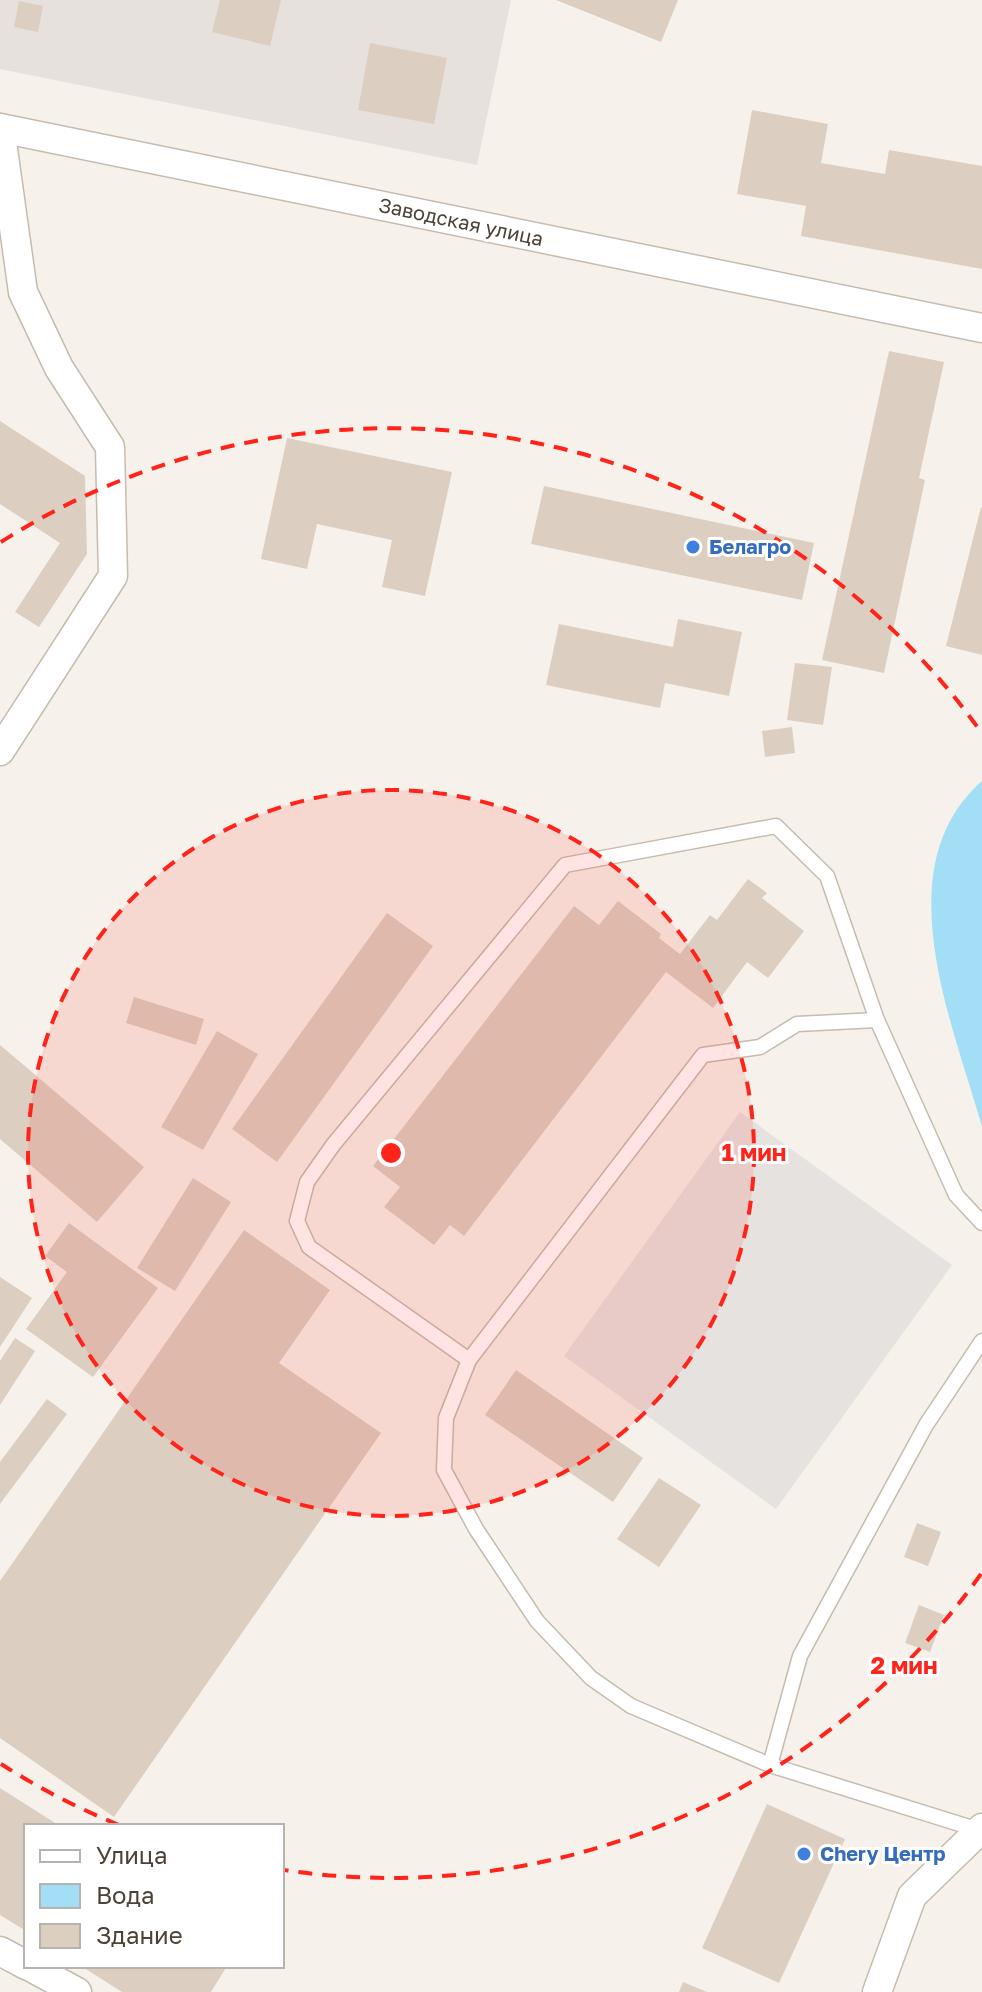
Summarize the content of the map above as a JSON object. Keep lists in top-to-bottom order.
{
  "streets": {
    "street": ["Заводская улица"]
  },
  "places": ["Белагро", "Chery Центр"],
  "legend": ["Улица", "Вода", "Здание"],
  "rings": ["1 мин", "2 мин"]
}
